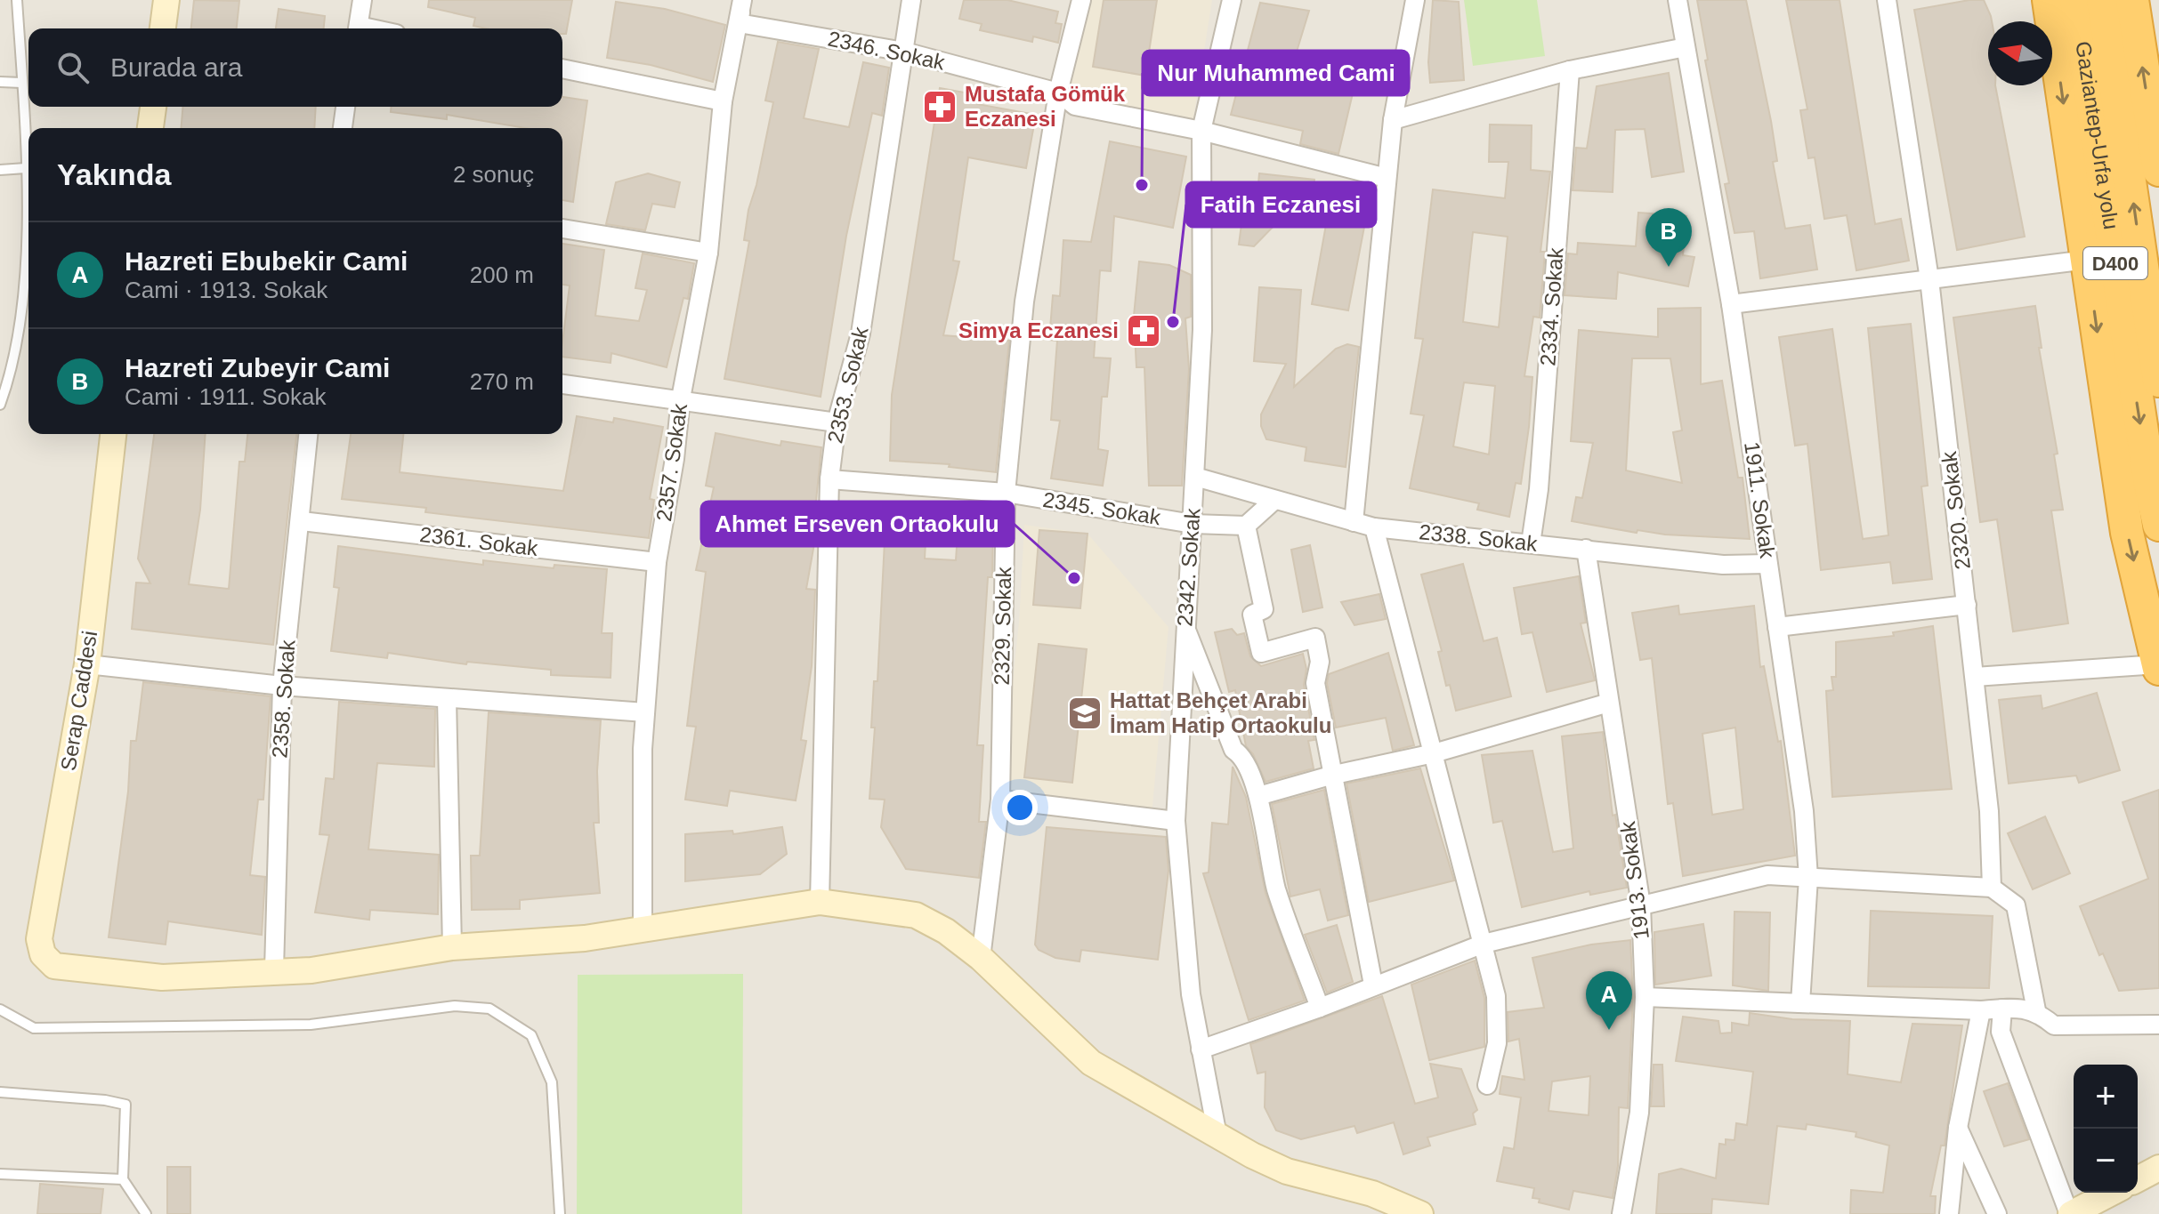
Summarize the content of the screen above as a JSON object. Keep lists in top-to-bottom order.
{
  "streets": {
    "highway": ["Gaziantep-Urfa yolu", "D400"],
    "street": [
      "2346. Sokak",
      "2334. Sokak",
      "2353. Sokak",
      "2357. Sokak",
      "1911. Sokak",
      "2345. Sokak",
      "2320. Sokak",
      "2338. Sokak",
      "2361. Sokak",
      "2342. Sokak",
      "2329. Sokak",
      "2358. Sokak",
      "Serap Caddesi",
      "1913. Sokak"
    ]
  },
  "crossings": [
    ["2346. Sokak", "2353. Sokak"],
    ["2346. Sokak", "2357. Sokak"],
    ["2346. Sokak", "2342. Sokak"],
    ["2346. Sokak", "2329. Sokak"],
    ["2334. Sokak", "2338. Sokak"],
    ["2353. Sokak", "2345. Sokak"],
    ["2357. Sokak", "2361. Sokak"],
    ["1911. Sokak", "2338. Sokak"],
    ["2345. Sokak", "2342. Sokak"],
    ["2345. Sokak", "2329. Sokak"],
    ["2338. Sokak", "2342. Sokak"],
    ["2338. Sokak", "1913. Sokak"],
    ["2361. Sokak", "2358. Sokak"],
    ["2358. Sokak", "Serap Caddesi"]
  ],
  "places": {
    "pharmacy": ["Mustafa Gömük Eczanesi", "Simya Eczanesi"],
    "other": ["Nur Muhammed Cami", "Fatih Eczanesi", "Ahmet Erseven Ortaokulu"],
    "school or university": ["Hattat Behçet Arabi İmam Hatip Ortaokulu"]
  },
  "north": "left",
  "page": {
    "search": "Burada ara",
    "heading": ["Yakında", "2 sonuç"],
    "pins": ["B", "A"],
    "list": [
      {
        "mark": "A",
        "name": "Hazreti Ebubekir Cami",
        "note": "Cami · 1913. Sokak",
        "value": "200 m"
      },
      {
        "mark": "B",
        "name": "Hazreti Zubeyir Cami",
        "note": "Cami · 1911. Sokak",
        "value": "270 m"
      }
    ],
    "map_buttons": ["+", "−"]
  }
}
